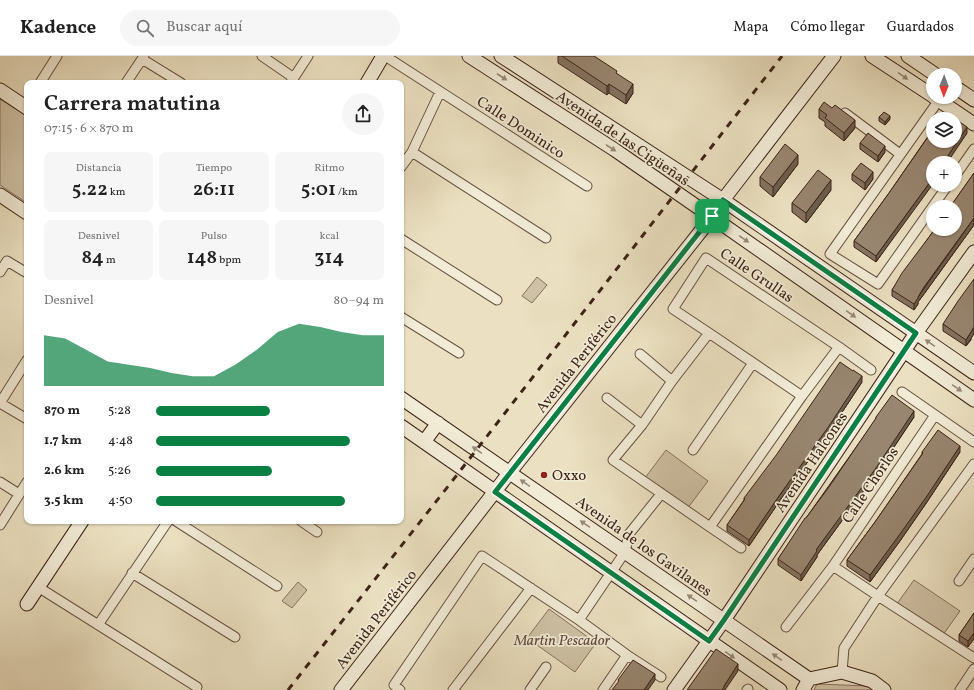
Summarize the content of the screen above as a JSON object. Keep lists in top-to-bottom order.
{
  "streets": {
    "main road": [
      "Avenida de las Cigüeñas",
      "Avenida Periférico",
      "Avenida Halcones",
      "Avenida de los Gavilanes"
    ],
    "street": ["Calle Dominico", "Calle Grullas", "Calle Chorlos"]
  },
  "crossings": [
    ["Avenida de las Cigüeñas", "Avenida Periférico"],
    ["Avenida de las Cigüeñas", "Avenida Halcones"],
    ["Avenida Periférico", "Avenida de los Gavilanes"],
    ["Avenida Halcones", "Avenida de los Gavilanes"]
  ],
  "parks": ["Martin Pescador"],
  "places": ["Oxxo"],
  "north": "bottom",
  "page": {
    "header": "Kadence",
    "search": "Buscar aquí",
    "nav": ["Mapa", "Cómo llegar", "Guardados"],
    "map_buttons": ["+", "−"],
    "heading": ["Carrera matutina", "07:15 · 6 × 870 m"],
    "stats": [
      ["Distancia", "5.22 km"],
      ["Tiempo", "26:11"],
      ["Ritmo", "5:01 /km"],
      ["Desnivel", "84 m"],
      ["Pulso", "148 bpm"],
      ["kcal", "314"]
    ],
    "chart": ["Desnivel", "80–94 m"],
    "list": [
      {
        "name": "870 m",
        "note": "5:28"
      },
      {
        "name": "1.7 km",
        "note": "4:48"
      },
      {
        "name": "2.6 km",
        "note": "5:26"
      },
      {
        "name": "3.5 km",
        "note": "4:50"
      }
    ]
  }
}
